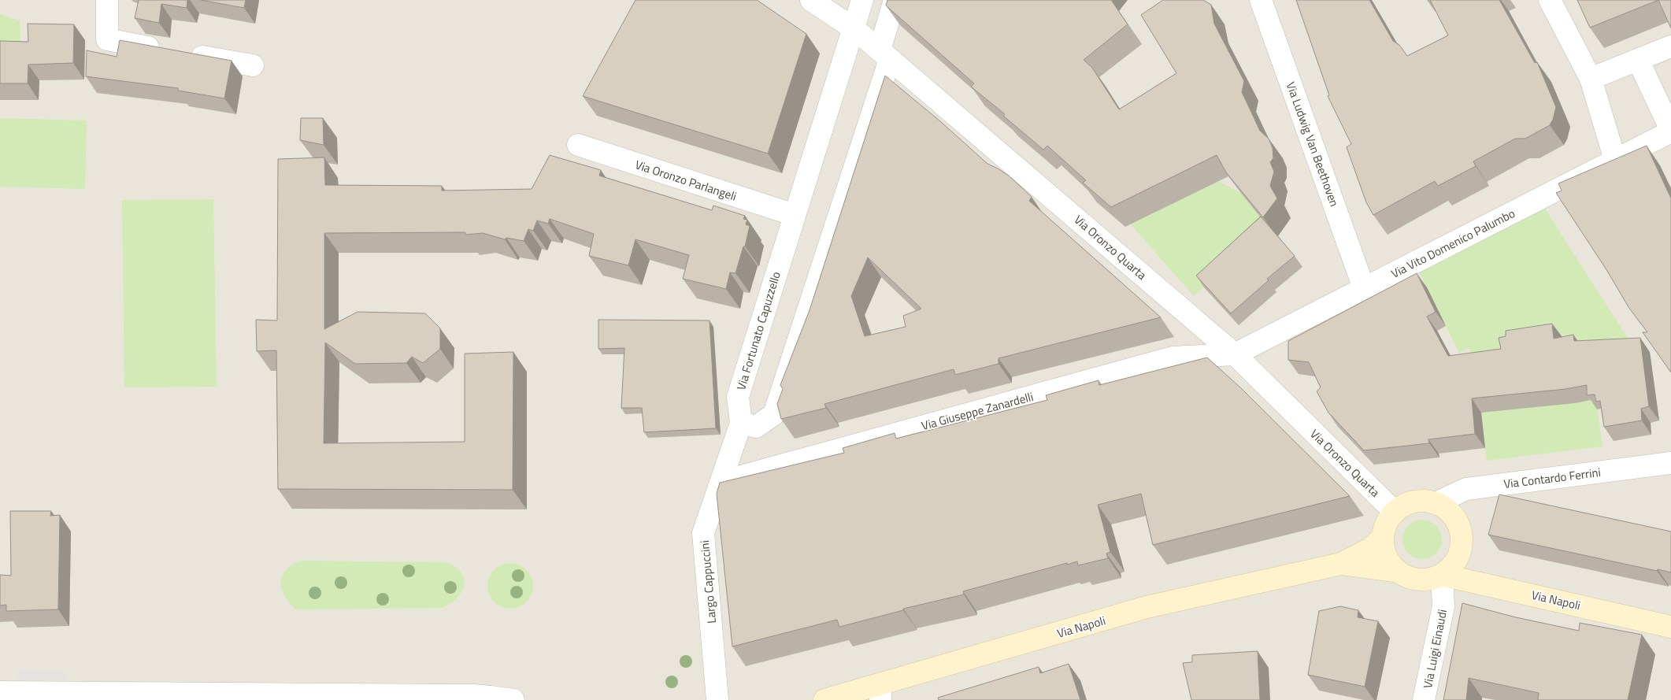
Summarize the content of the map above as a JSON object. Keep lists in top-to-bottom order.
{
  "streets": {
    "main road": ["Via Napoli"],
    "street": [
      "Via Ludwig Van Beethoven",
      "Via Oronzo Parlangeli",
      "Via Vito Domenico Palumbo",
      "Via Oronzo Quarta",
      "Via Fortunato Capuzzello",
      "Via Giuseppe Zanardelli",
      "Via Contardo Ferrini",
      "Largo Cappuccini",
      "Via Luigi Einaudi"
    ]
  },
  "crossings": [
    ["Via Ludwig Van Beethoven", "Via Vito Domenico Palumbo"],
    ["Via Oronzo Parlangeli", "Via Fortunato Capuzzello"],
    ["Via Vito Domenico Palumbo", "Via Oronzo Quarta"],
    ["Via Vito Domenico Palumbo", "Via Giuseppe Zanardelli"],
    ["Via Oronzo Quarta", "Via Fortunato Capuzzello"],
    ["Via Oronzo Quarta", "Via Giuseppe Zanardelli"],
    ["Via Oronzo Quarta", "Via Contardo Ferrini"],
    ["Via Oronzo Quarta", "Via Napoli"],
    ["Via Oronzo Quarta", "Via Luigi Einaudi"],
    ["Via Fortunato Capuzzello", "Largo Cappuccini"],
    ["Via Giuseppe Zanardelli", "Largo Cappuccini"],
    ["Via Contardo Ferrini", "Via Napoli"],
    ["Via Contardo Ferrini", "Via Luigi Einaudi"],
    ["Via Napoli", "Via Luigi Einaudi"]
  ]
}
